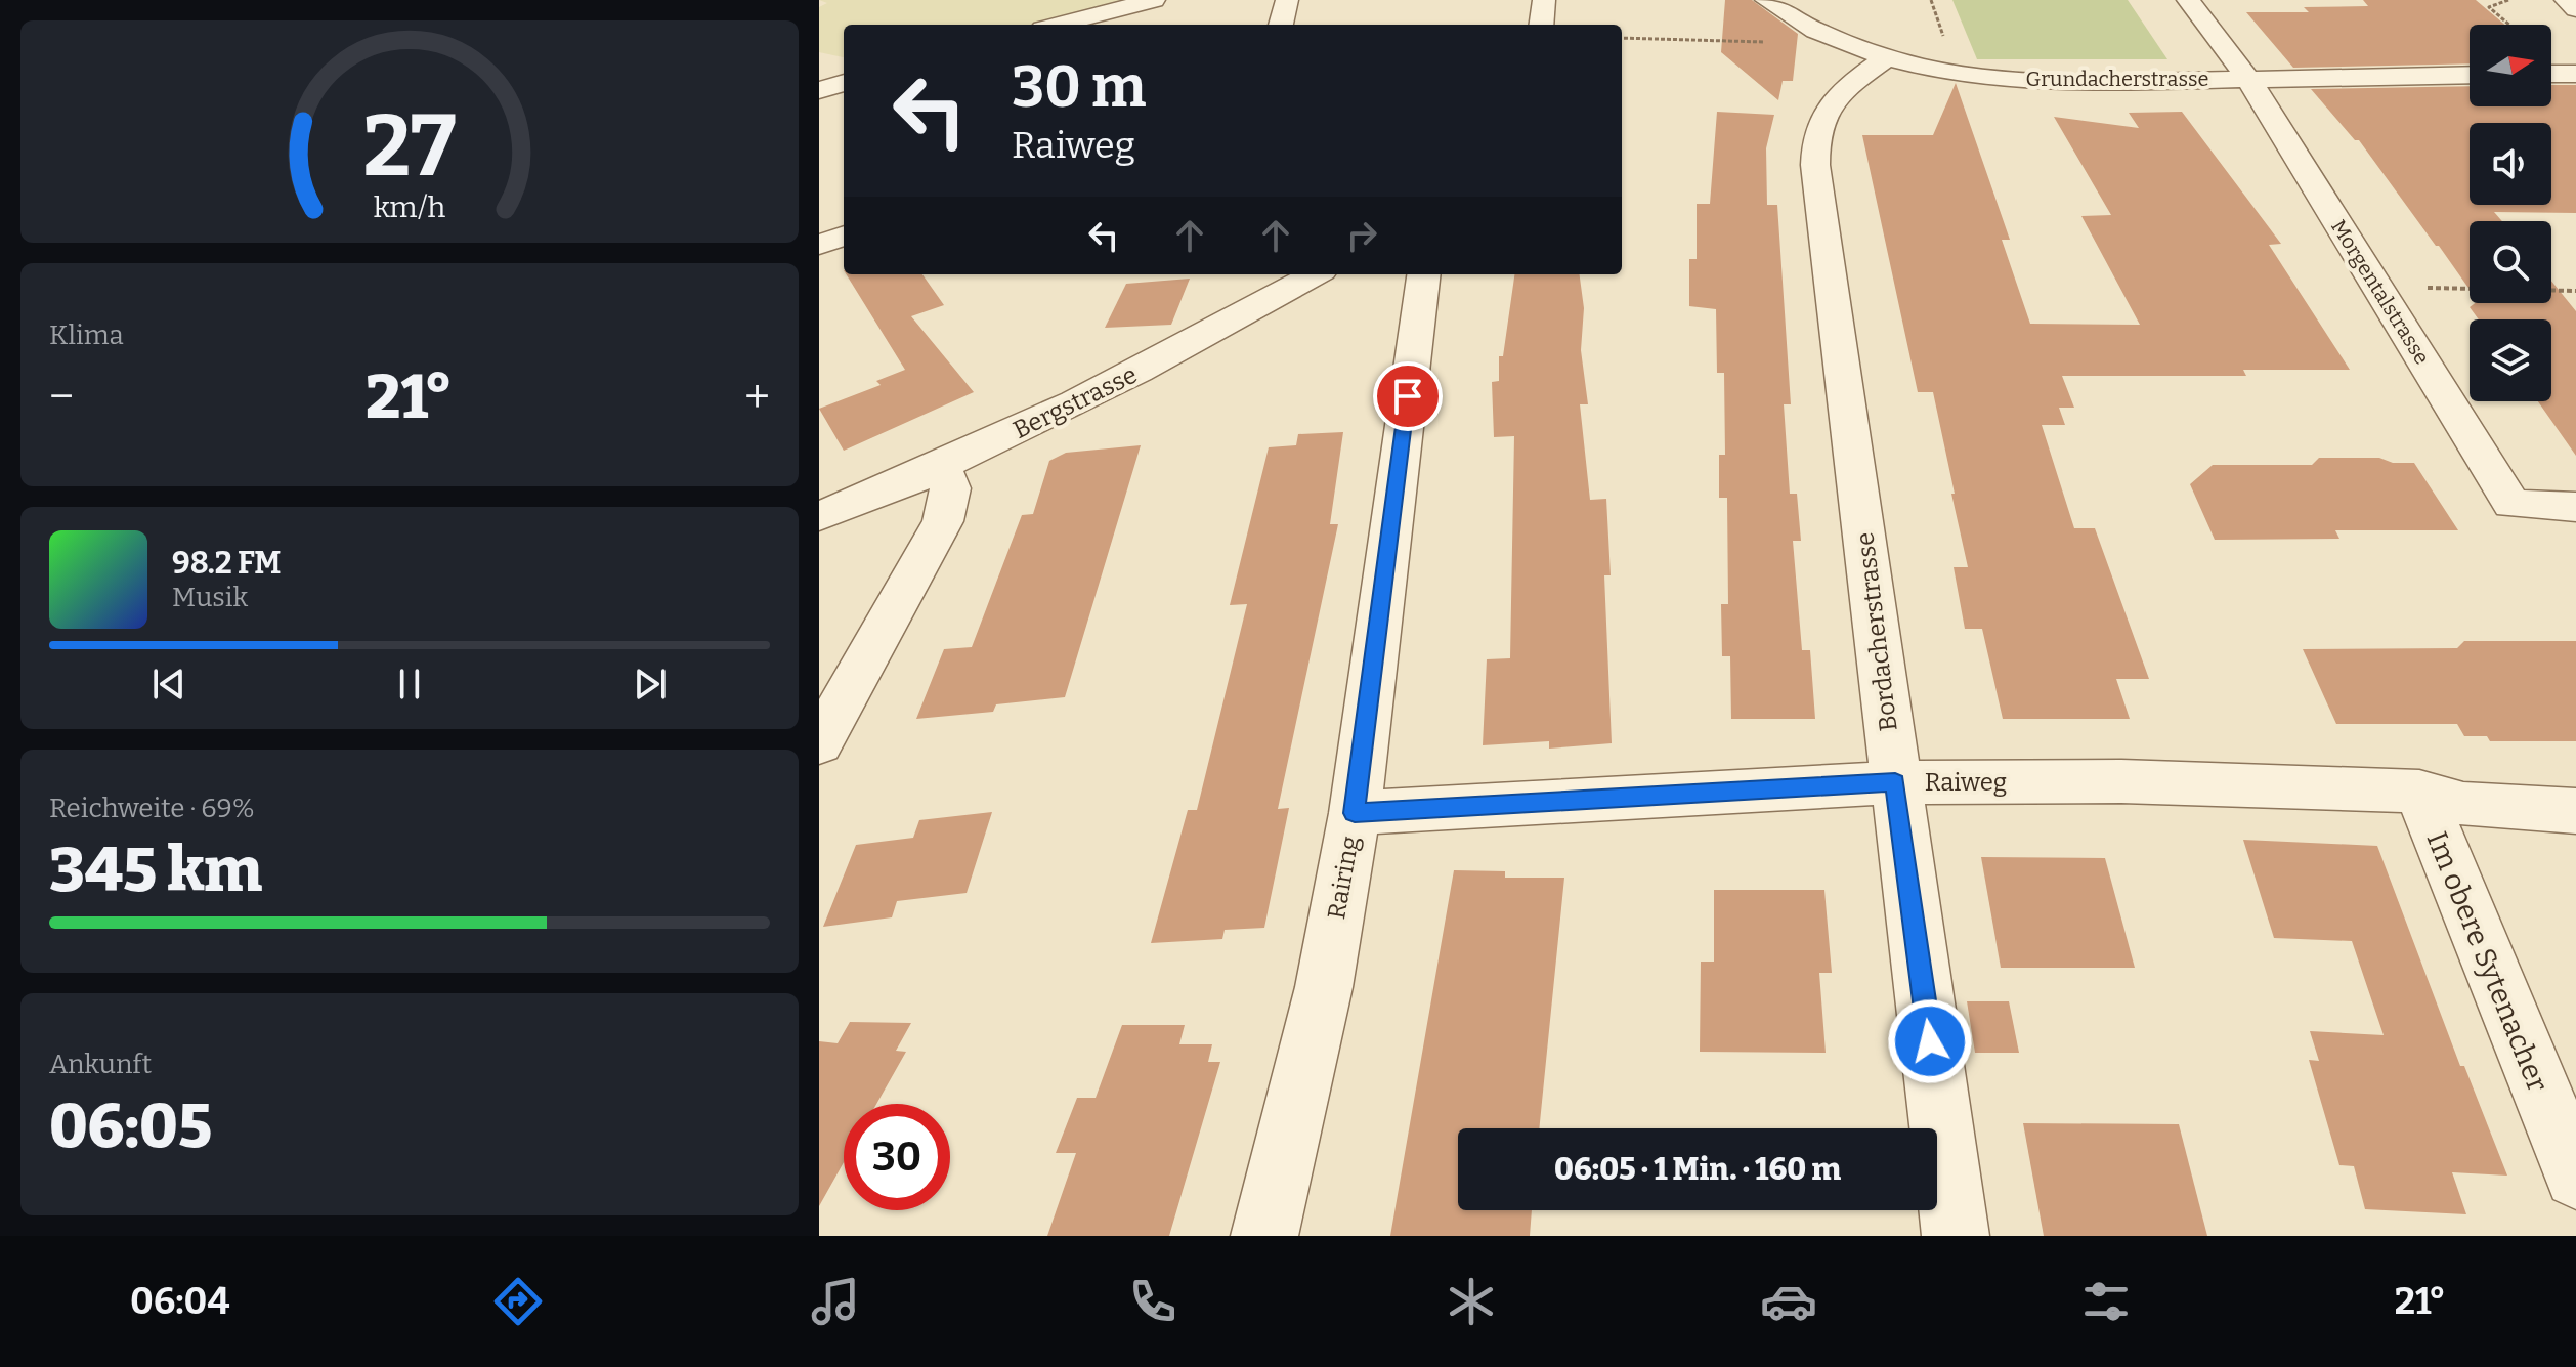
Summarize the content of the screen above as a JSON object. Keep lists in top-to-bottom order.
{
  "streets": {
    "street": [
      "Grundacherstrasse",
      "Morgentalstrasse",
      "Bergstrasse",
      "Bordacherstrasse",
      "Raiweg",
      "Rairing",
      "Im obere Sytenacher"
    ]
  },
  "crossings": [
    ["Grundacherstrasse", "Morgentalstrasse"],
    ["Grundacherstrasse", "Bordacherstrasse"],
    ["Bordacherstrasse", "Raiweg"],
    ["Raiweg", "Rairing"],
    ["Raiweg", "Im obere Sytenacher"]
  ],
  "north": "right",
  "page": {
    "turn": ["30 m", "Raiweg"],
    "tile": [
      "Klima",
      ["Reichweite · 69%", "345 km"],
      ["Ankunft", "06:05"]
    ],
    "heat": ["−", "21°", "+"],
    "song": ["98.2 FM", "Musik"],
    "limit": "30",
    "trip": "06:05 · 1 Min. · 160 m",
    "tabs": ["06:04", "21°"],
    "gauge": ["27", "km/h"]
  }
}
